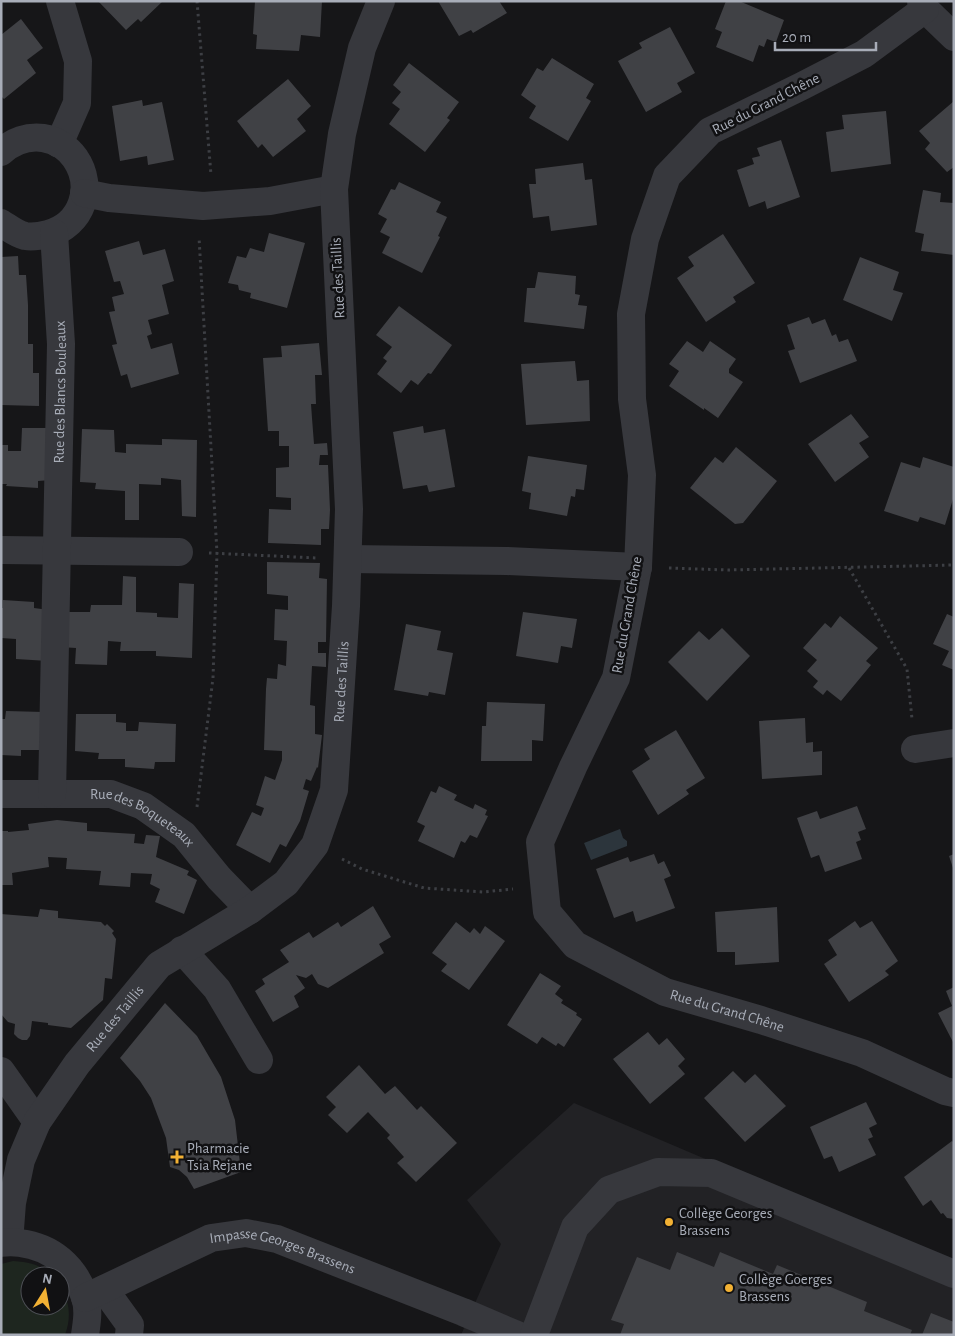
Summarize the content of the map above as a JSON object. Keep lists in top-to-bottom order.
{
  "streets": {
    "street": [
      "Rue du Grand Chêne",
      "Rue des Taillis",
      "Rue des Blancs Bouleaux",
      "Rue des Boqueteaux",
      "Impasse Georges Brassens"
    ]
  },
  "crossings": [
    ["Rue des Taillis", "Rue des Boqueteaux"],
    ["Rue des Blancs Bouleaux", "Rue des Boqueteaux"]
  ],
  "places": {
    "health": ["Pharmacie Tsia Rejane"],
    "other": ["Collège Georges Brassens", "Collège Goerges Brassens"]
  },
  "scale_bar": "20 m",
  "north": "top"
}
